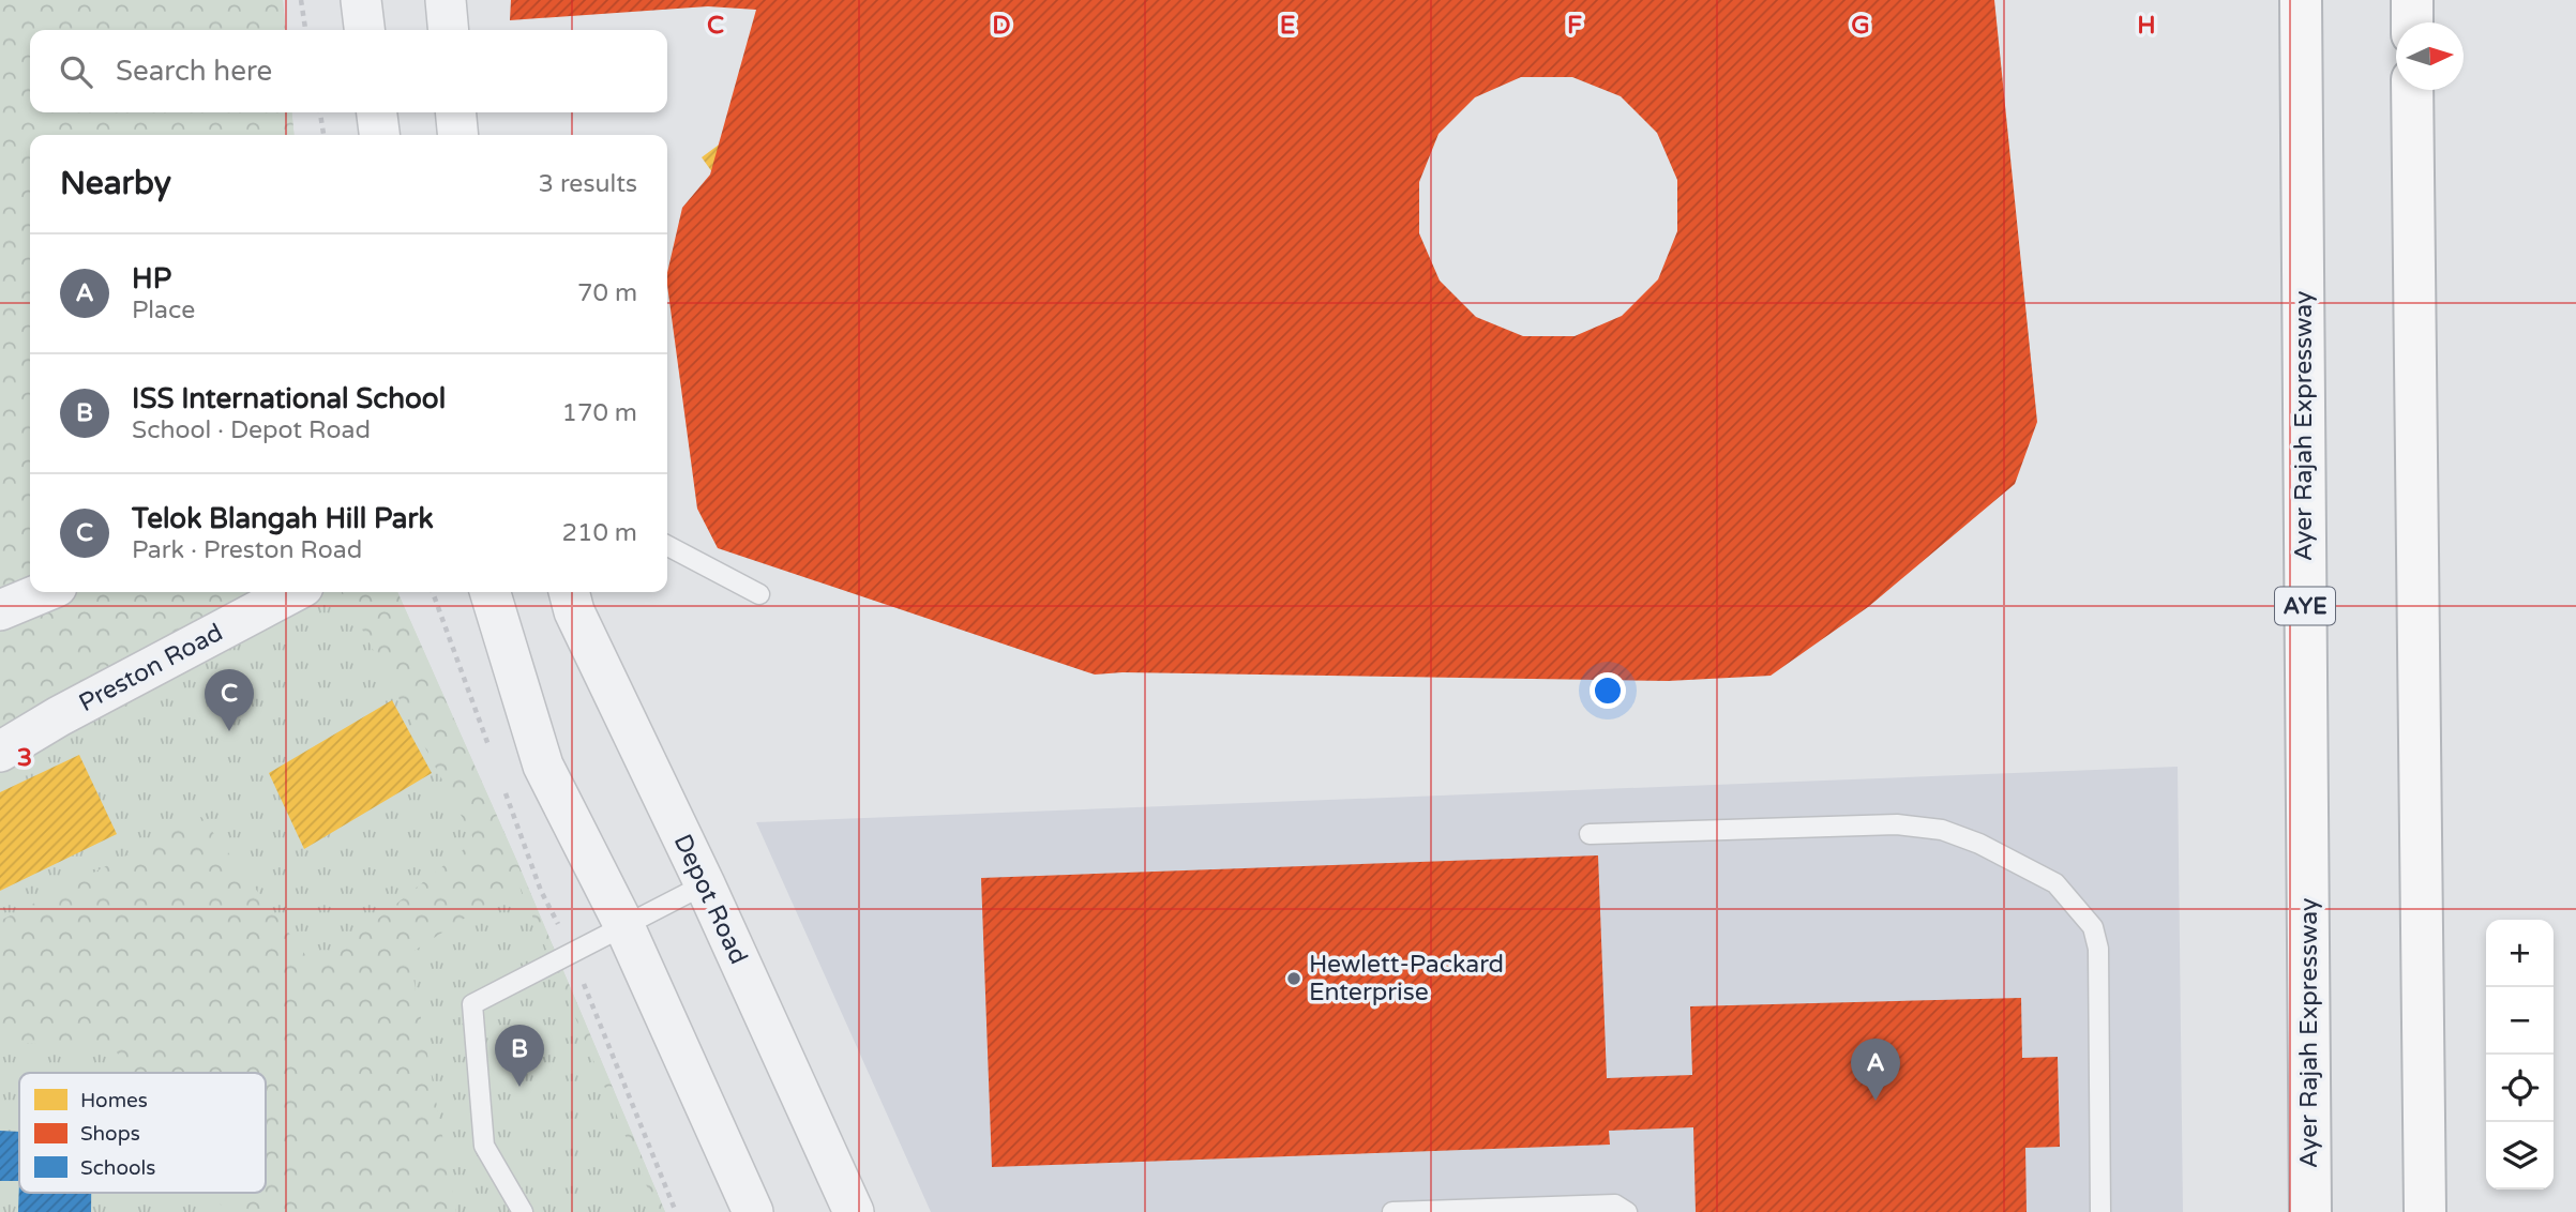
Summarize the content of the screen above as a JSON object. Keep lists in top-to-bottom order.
{
  "streets": {
    "highway": ["Ayer Rajah Expressway", "AYE"],
    "street": ["Preston Road", "Depot Road"]
  },
  "places": ["Hewlett-Packard Enterprise"],
  "legend": ["Homes", "Shops", "Schools"],
  "north": "right",
  "page": {
    "search": "Search here",
    "heading": ["Nearby", "3 results"],
    "list": [
      {
        "mark": "A",
        "name": "HP",
        "note": "Place",
        "value": "70 m"
      },
      {
        "mark": "B",
        "name": "ISS International School",
        "note": "School · Depot Road",
        "value": "170 m"
      },
      {
        "mark": "C",
        "name": "Telok Blangah Hill Park",
        "note": "Park · Preston Road",
        "value": "210 m"
      }
    ],
    "pins": ["C", "B", "A"],
    "map_buttons": ["+", "−"]
  },
  "grid": {
    "columns": [
      "C",
      "D",
      "E",
      "F",
      "G",
      "H"
    ],
    "rows": ["3"]
  }
}
